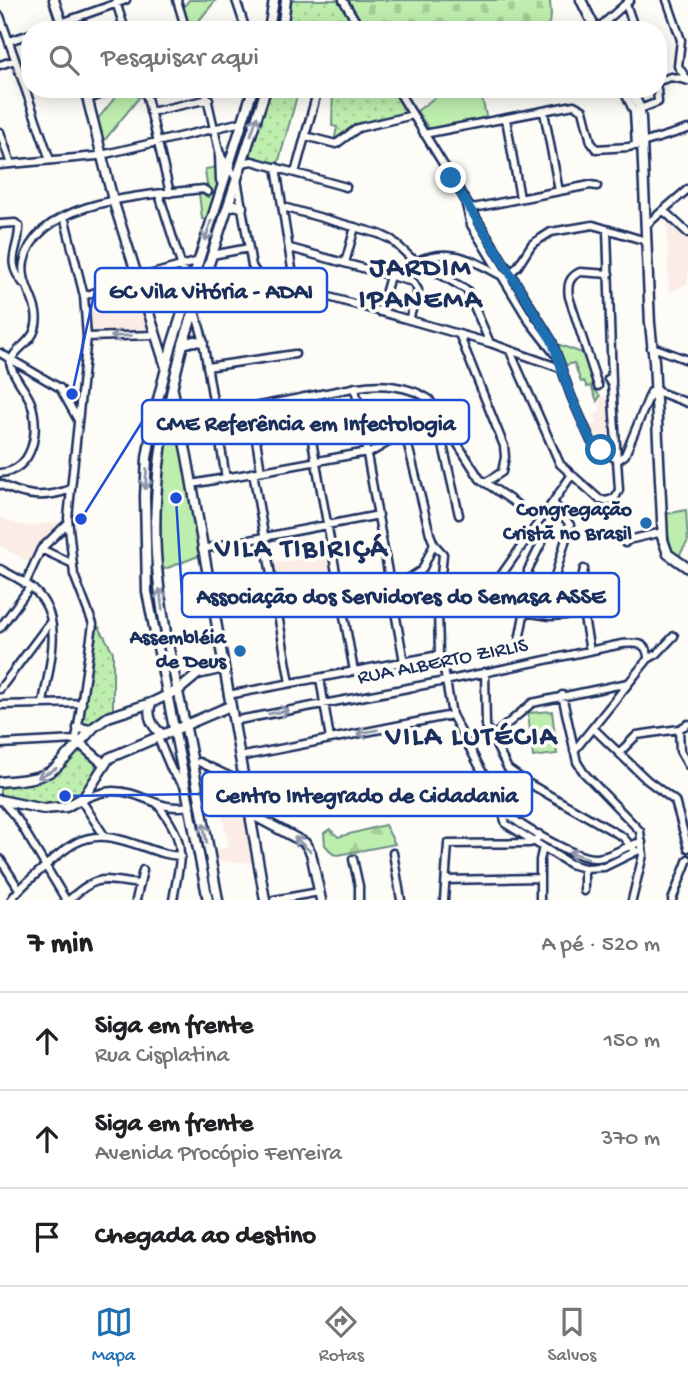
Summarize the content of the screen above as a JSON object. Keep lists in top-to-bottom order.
{
  "streets": {
    "street": ["RUA ALBERTO ZIRLIS"]
  },
  "districts": ["JARDIM IPANEMA", "VILA TIBIRIÇÁ", "VILA LUTÉCIA"],
  "places": [
    "GC Vila Vitória - ADAI",
    "Associação dos Servidores do Semasa ASSE",
    "CME Referência em Infectologia",
    "Congregação Cristã no Brasil",
    "Assembléia de Deus",
    "Centro Integrado de Cidadania"
  ],
  "page": {
    "search": "Pesquisar aqui",
    "heading": ["7 min", "A pé · 520 m"],
    "list": [
      ["Siga em frente", "Rua Cisplatina", "150 m"],
      ["Siga em frente", "Avenida Procópio Ferreira", "370 m"],
      "Chegada ao destino"
    ],
    "nav": ["Mapa", "Rotas", "Salvos"]
  }
}
